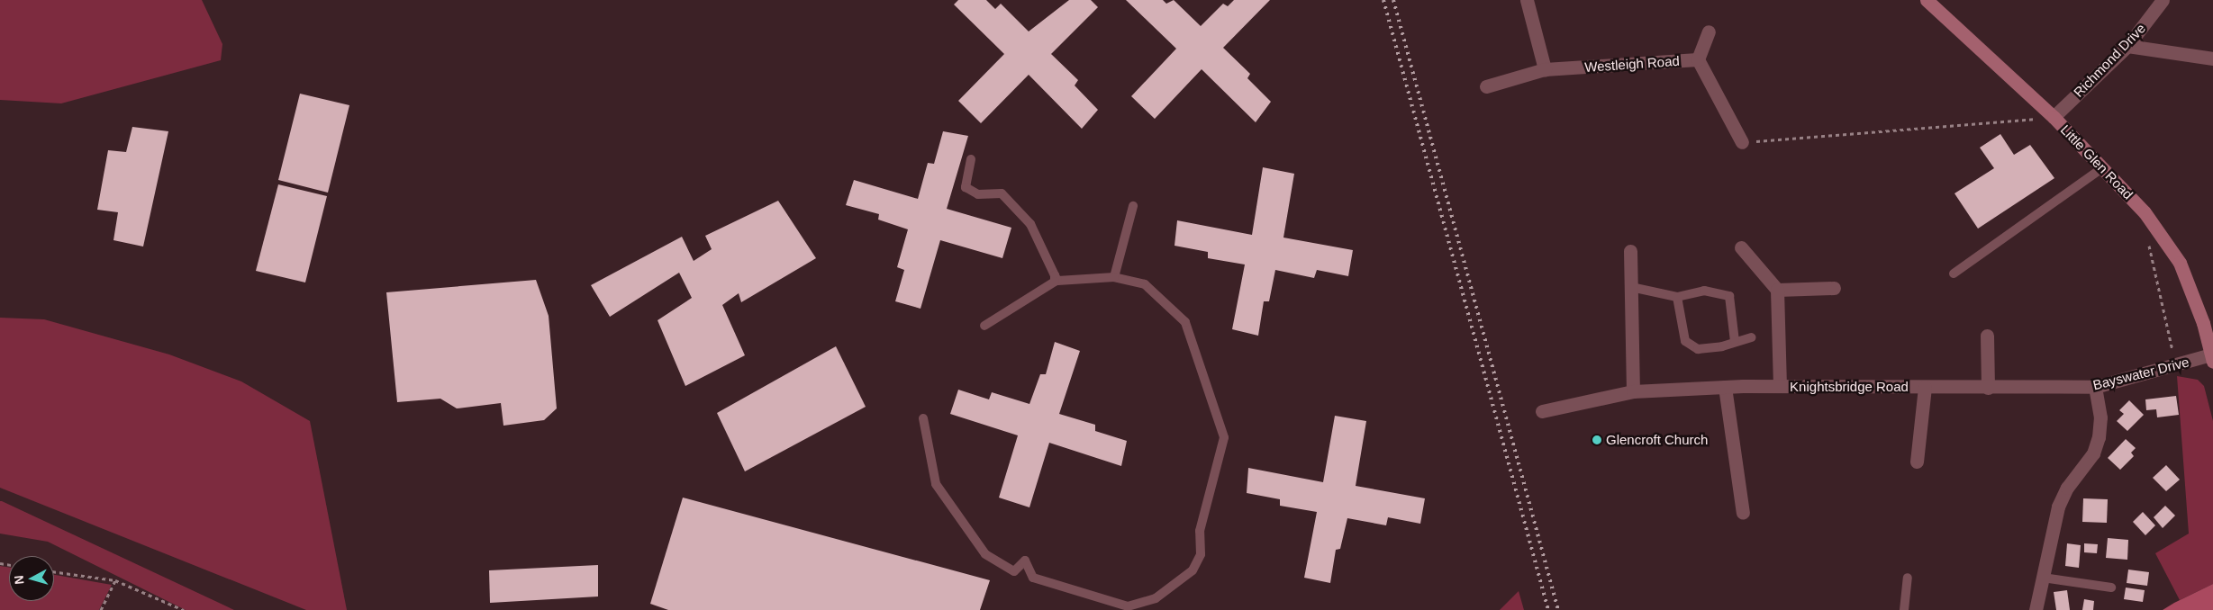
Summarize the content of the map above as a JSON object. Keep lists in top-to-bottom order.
{
  "streets": {
    "main road": ["Little Glen Road"],
    "street": [
      "Richmond Drive",
      "Westleigh Road",
      "Bayswater Drive",
      "Knightsbridge Road"
    ]
  },
  "crossings": [
    ["Richmond Drive", "Little Glen Road"],
    ["Little Glen Road", "Bayswater Drive"],
    ["Bayswater Drive", "Knightsbridge Road"]
  ],
  "places": ["Glencroft Church"],
  "north": "left"
}
